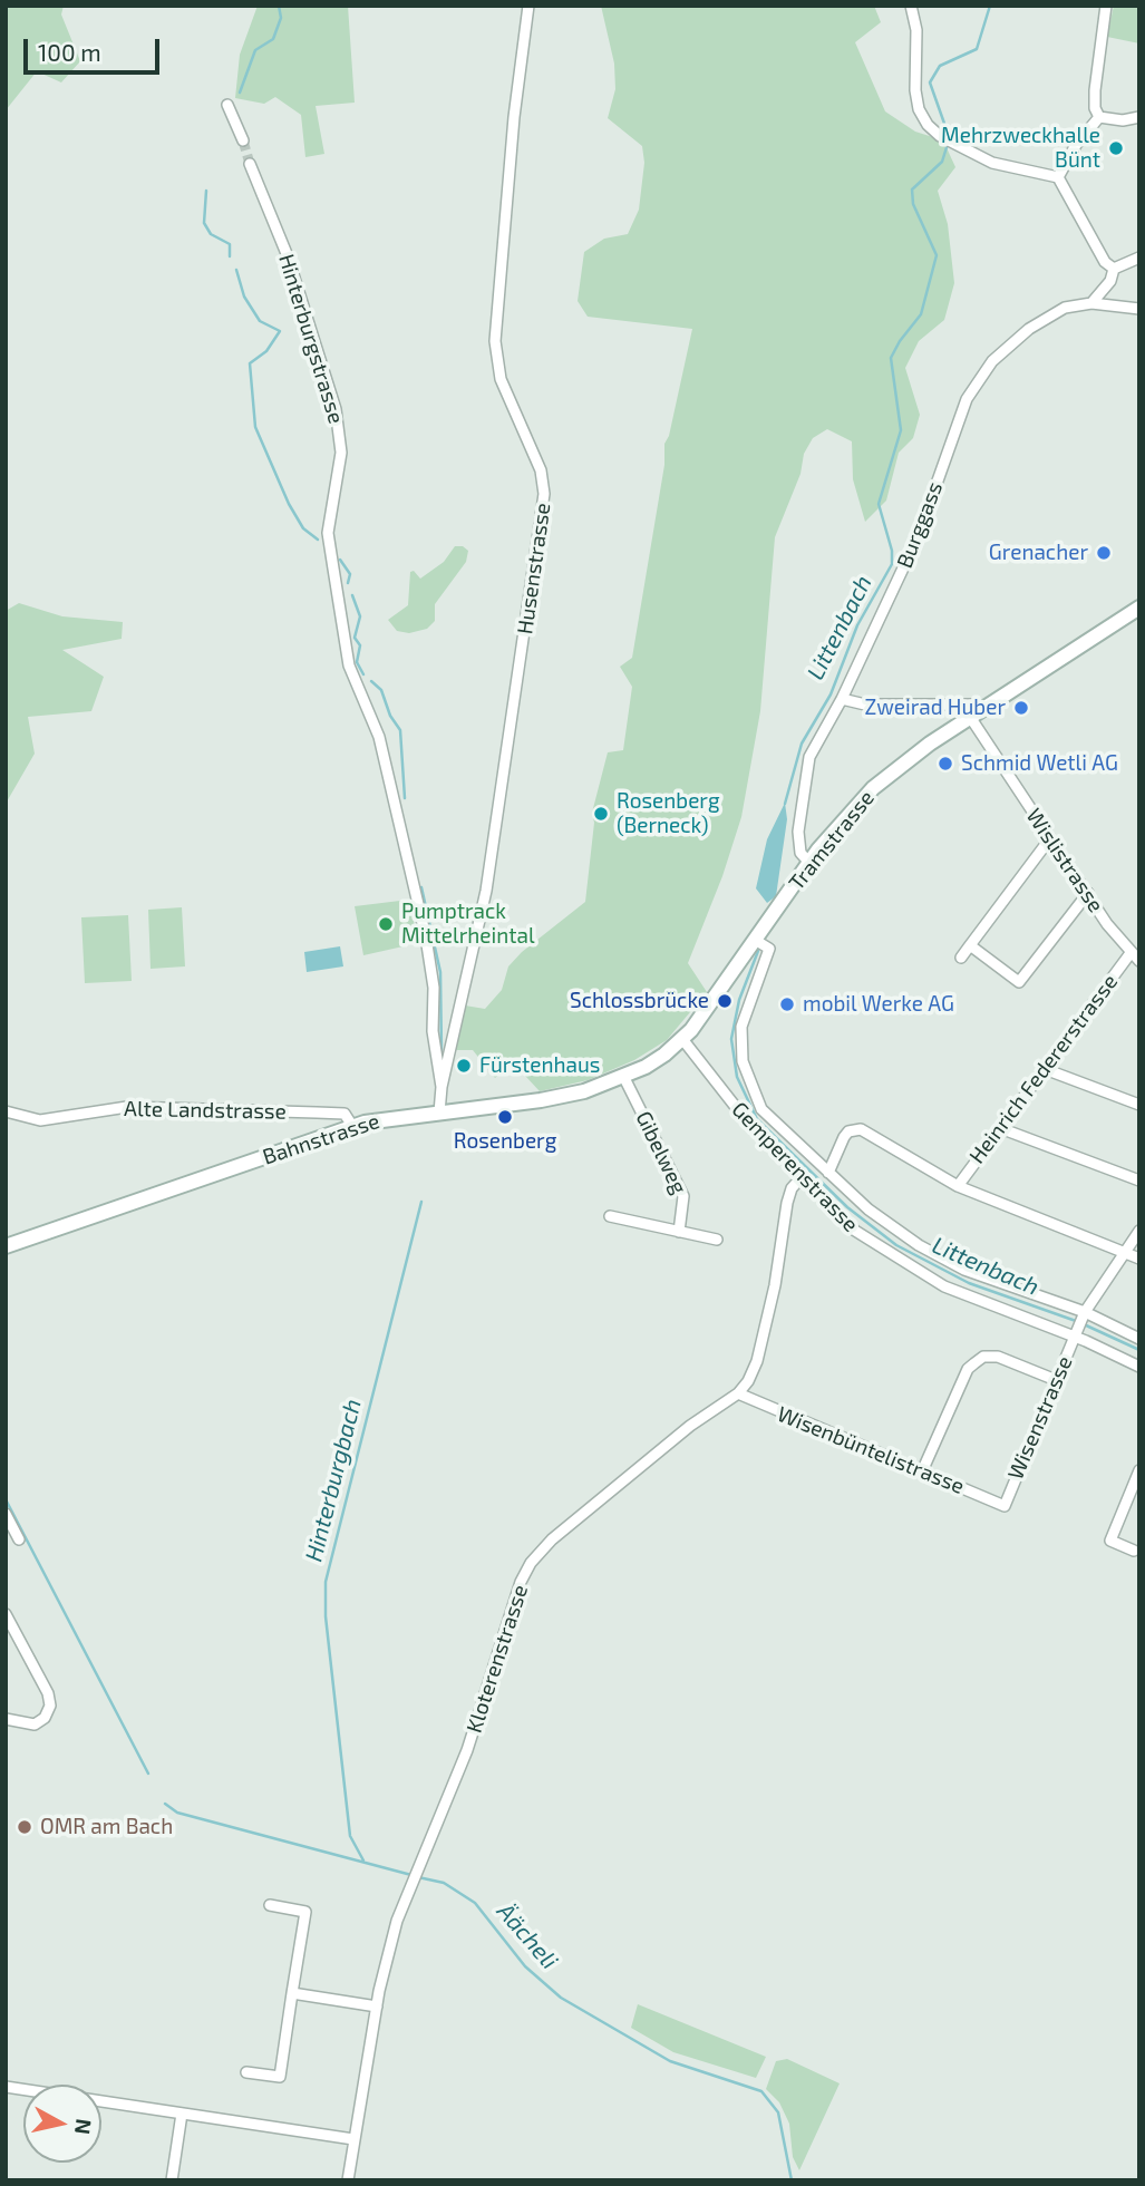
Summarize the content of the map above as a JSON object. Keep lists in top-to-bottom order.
{
  "streets": {
    "main road": ["Tramstrasse", "Bahnstrasse"],
    "street": [
      "Hinterburgstrasse",
      "Burggass",
      "Husenstrasse",
      "Wislistrasse",
      "Heinrich Federerstrasse",
      "Alte Landstrasse",
      "Gibelweg",
      "Gemperenstrasse",
      "Wisenstrasse",
      "Wisenbüntelistrasse",
      "Kloterenstrasse"
    ]
  },
  "crossings": [
    ["Hinterburgstrasse", "Husenstrasse"],
    ["Hinterburgstrasse", "Bahnstrasse"],
    ["Burggass", "Tramstrasse"],
    ["Tramstrasse", "Wislistrasse"],
    ["Tramstrasse", "Bahnstrasse"],
    ["Tramstrasse", "Gemperenstrasse"],
    ["Wislistrasse", "Heinrich Federerstrasse"],
    ["Alte Landstrasse", "Bahnstrasse"],
    ["Bahnstrasse", "Gibelweg"],
    ["Bahnstrasse", "Gemperenstrasse"],
    ["Gemperenstrasse", "Wisenstrasse"],
    ["Gemperenstrasse", "Kloterenstrasse"],
    ["Wisenstrasse", "Wisenbüntelistrasse"],
    ["Wisenbüntelistrasse", "Kloterenstrasse"]
  ],
  "water": ["Littenbach", "Hinterburgbach", "Äächeli"],
  "places": [
    "Mehrzweckhalle Bünt",
    "Grenacher",
    "Zweirad Huber",
    "Schmid Wetli AG",
    "Rosenberg (Berneck)",
    "Pumptrack Mittelrheintal",
    "Schlossbrücke",
    "mobil Werke AG",
    "Fürstenhaus",
    "Rosenberg",
    "OMR am Bach"
  ],
  "scale_bar": "100 m",
  "north": "right"
}
